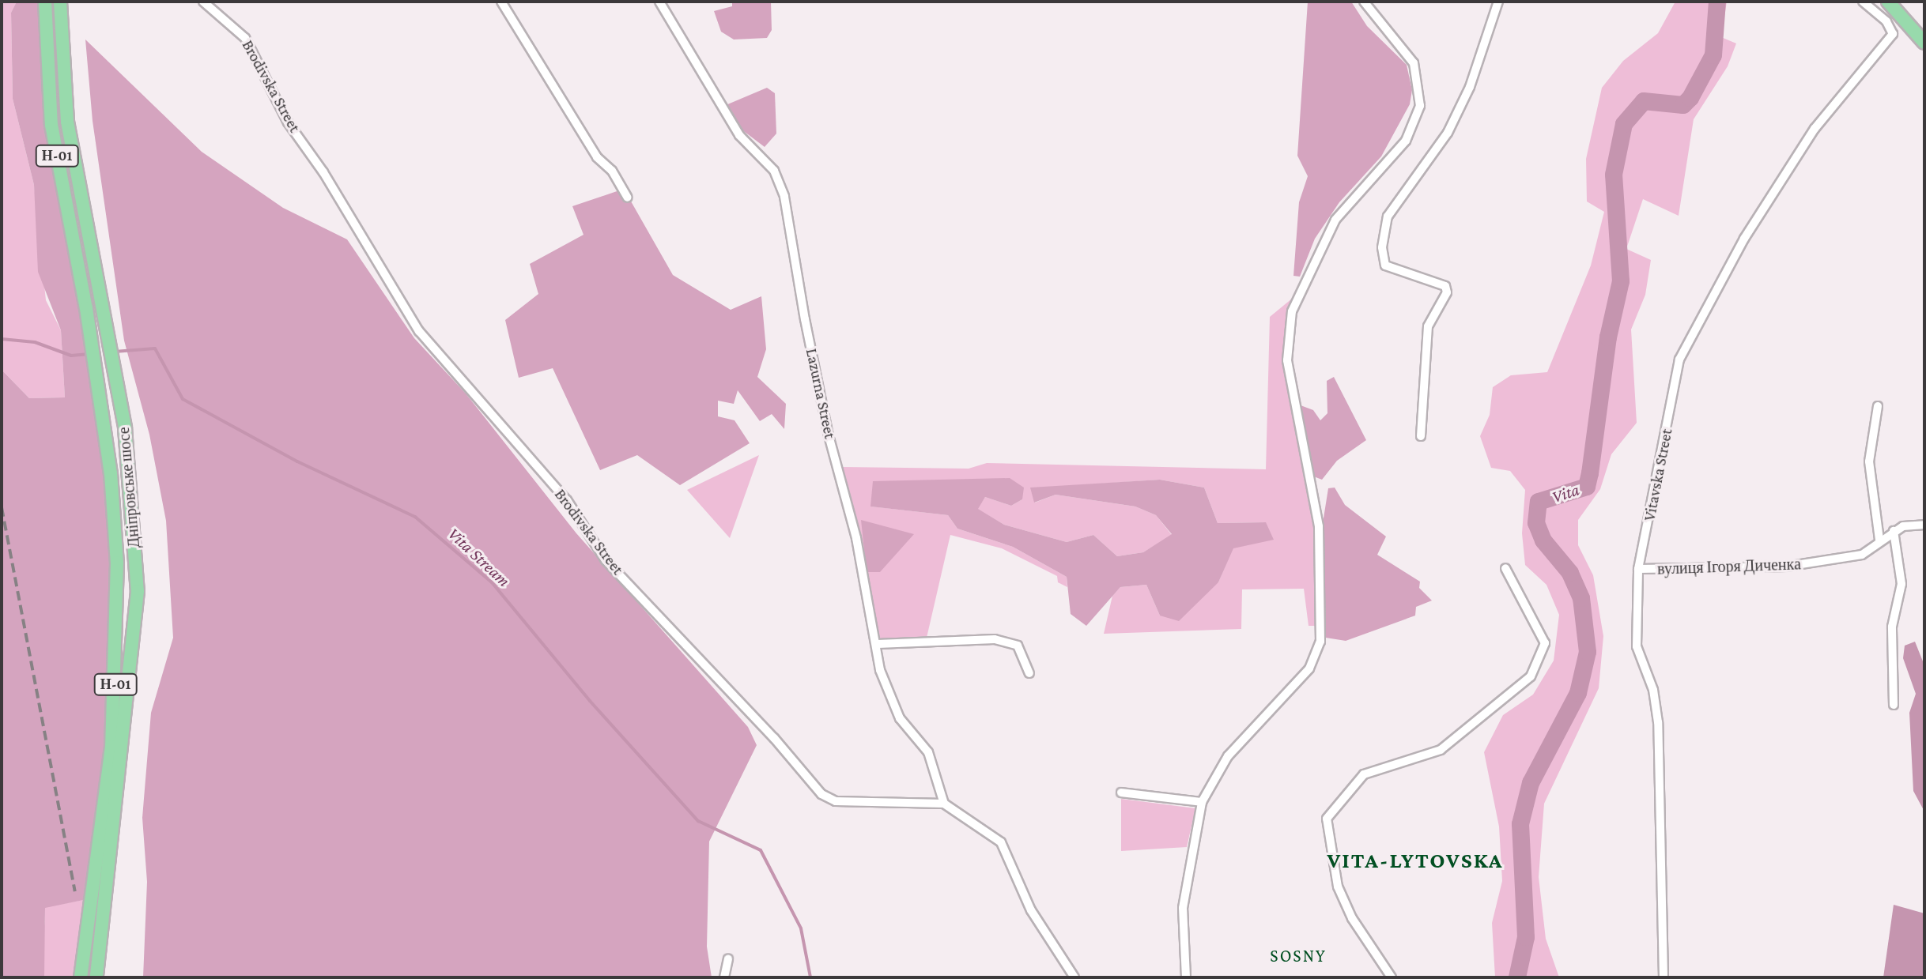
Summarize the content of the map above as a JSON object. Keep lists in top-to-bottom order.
{
  "streets": {
    "main road": ["Н-01", "Дніпровське шосе"],
    "street": [
      "Brodivska Street",
      "Lazurna Street",
      "Vitavska Street",
      "вулиця Ігоря Диченка"
    ]
  },
  "crossings": [
    ["Brodivska Street", "Lazurna Street"],
    ["Vitavska Street", "вулиця Ігоря Диченка"]
  ],
  "districts": ["VITA-LYTOVSKA", "SOSNY"],
  "water": ["Vita", "Vita Stream"]
}
